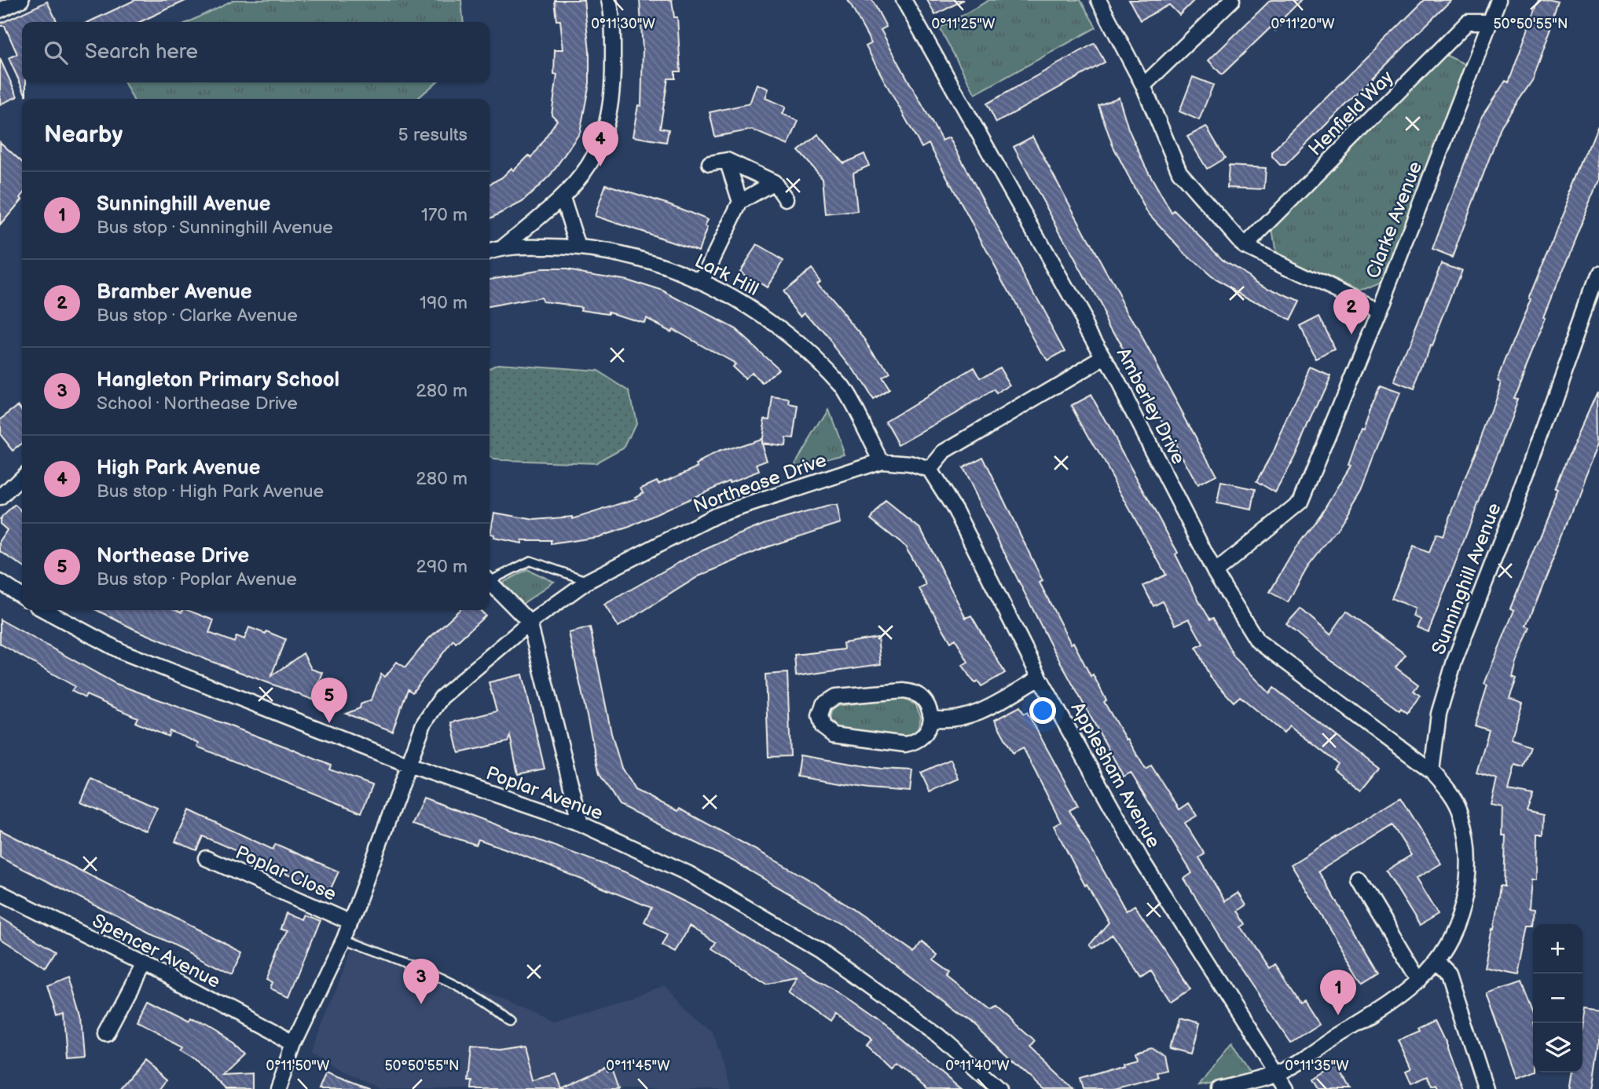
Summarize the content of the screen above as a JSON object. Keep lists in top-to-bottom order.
{
  "streets": {
    "street": [
      "Henfield Way",
      "Clarke Avenue",
      "Lark Hill",
      "Amberley Drive",
      "Northease Drive",
      "Sunninghill Avenue",
      "Applesham Avenue",
      "Poplar Avenue",
      "Poplar Close",
      "Spencer Avenue"
    ]
  },
  "crossings": [
    ["Henfield Way", "Clarke Avenue"],
    ["Clarke Avenue", "Amberley Drive"],
    ["Lark Hill", "Northease Drive"],
    ["Amberley Drive", "Sunninghill Avenue"],
    ["Northease Drive", "Applesham Avenue"],
    ["Northease Drive", "Poplar Avenue"],
    ["Northease Drive", "Poplar Close"],
    ["Northease Drive", "Spencer Avenue"]
  ],
  "page": {
    "search": "Search here",
    "heading": ["Nearby", "5 results"],
    "pins": [
      "4",
      "2",
      "5",
      "3",
      "1"
    ],
    "list": [
      {
        "mark": "1",
        "name": "Sunninghill Avenue",
        "note": "Bus stop · Sunninghill Avenue",
        "value": "170 m"
      },
      {
        "mark": "2",
        "name": "Bramber Avenue",
        "note": "Bus stop · Clarke Avenue",
        "value": "190 m"
      },
      {
        "mark": "3",
        "name": "Hangleton Primary School",
        "note": "School · Northease Drive",
        "value": "280 m"
      },
      {
        "mark": "4",
        "name": "High Park Avenue",
        "note": "Bus stop · High Park Avenue",
        "value": "280 m"
      },
      {
        "mark": "5",
        "name": "Northease Drive",
        "note": "Bus stop · Poplar Avenue",
        "value": "290 m"
      }
    ],
    "map_buttons": ["+", "−"]
  },
  "coordinates": [
    "50°50'55\"N",
    "0°11'30\"W",
    "0°11'25\"W",
    "0°11'20\"W",
    "0°11'50\"W",
    "0°11'45\"W",
    "0°11'40\"W",
    "0°11'35\"W"
  ]
}
